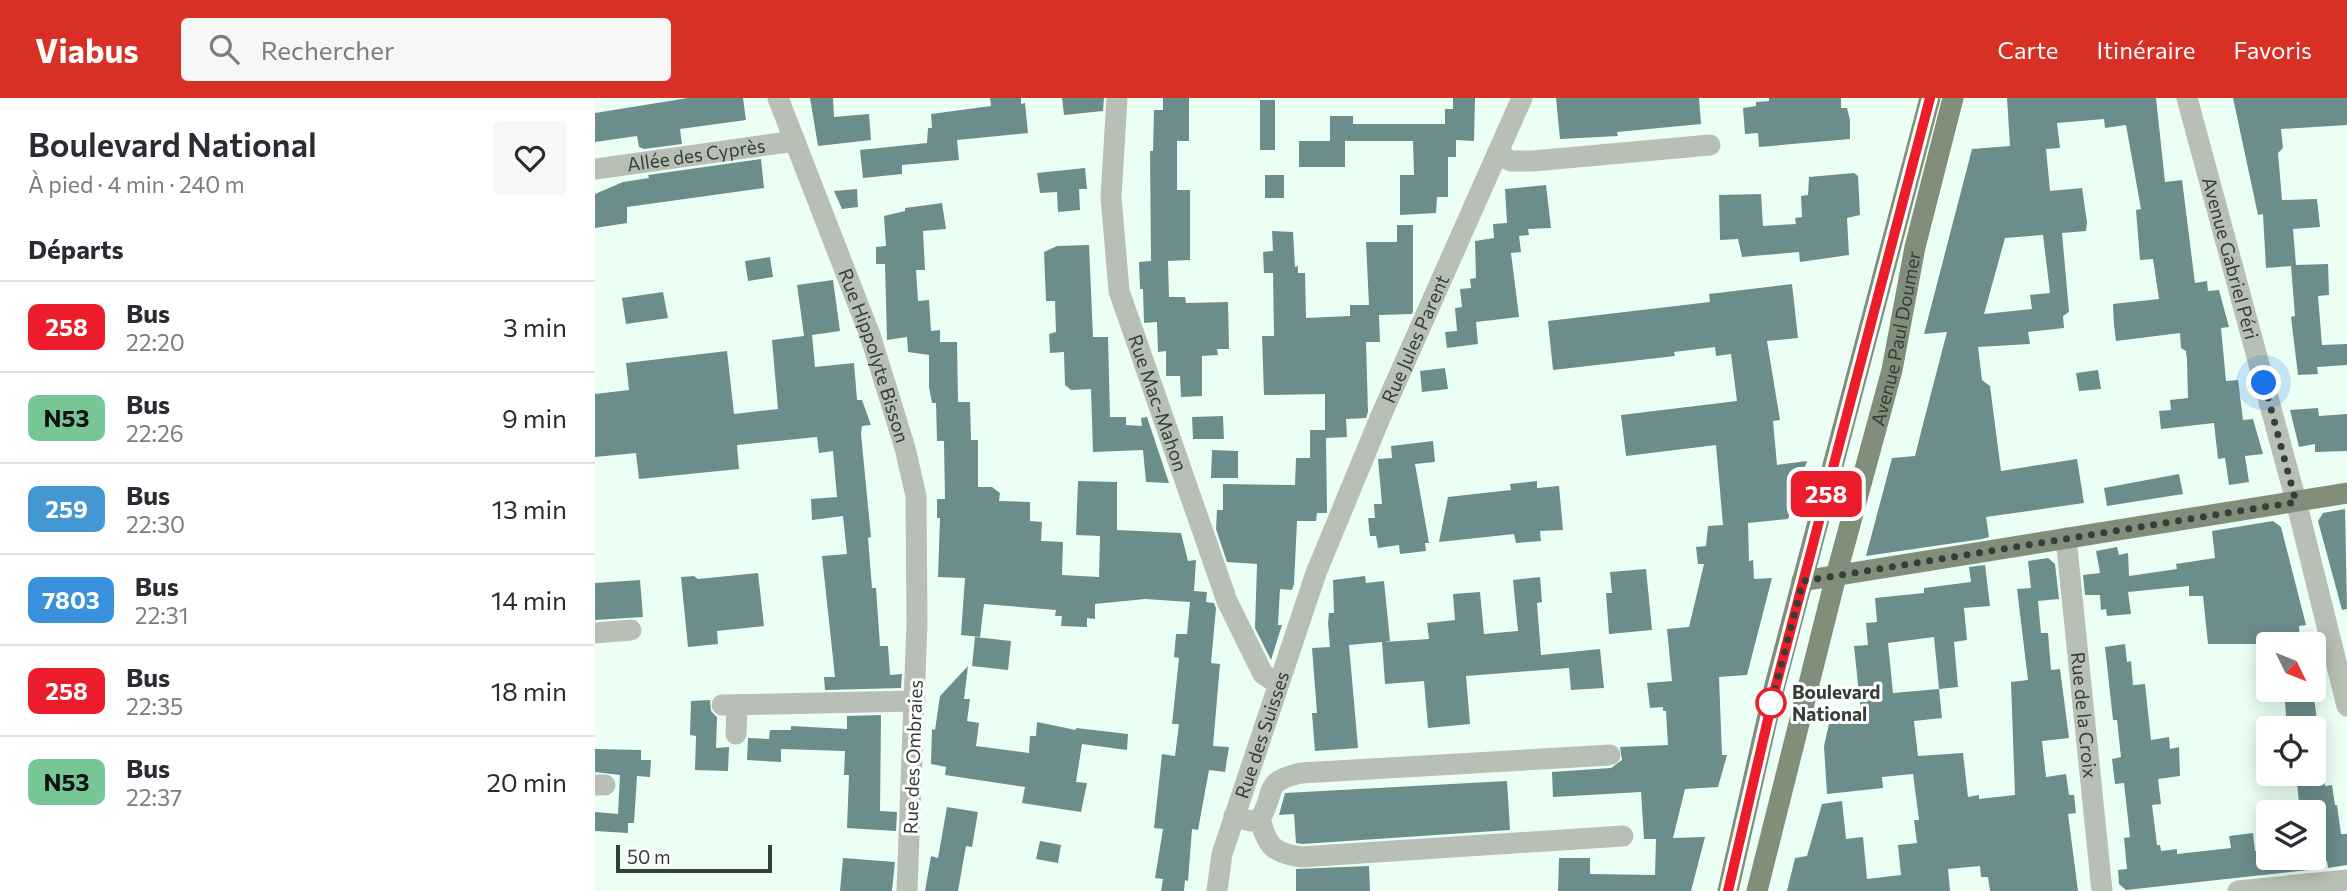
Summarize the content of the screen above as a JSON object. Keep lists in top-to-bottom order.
{
  "streets": {
    "main road": ["Avenue Paul Doumer"],
    "street": [
      "Allée des Cyprès",
      "Avenue Gabriel Péri",
      "Rue Jules Parent",
      "Rue Hippolyte Bisson",
      "Rue Mac-Mahon",
      "Rue de la Croix",
      "Rue des Suisses",
      "Rue des Ombraies"
    ]
  },
  "crossings": [
    ["Allée des Cyprès", "Rue Hippolyte Bisson"],
    ["Rue Jules Parent", "Rue des Suisses"],
    ["Rue Hippolyte Bisson", "Rue des Ombraies"],
    ["Rue Mac-Mahon", "Rue des Suisses"]
  ],
  "places": ["Boulevard National"],
  "lines": ["bus line 258"],
  "scale_bar": "50 m",
  "north": "bottom right",
  "page": {
    "header": "Viabus",
    "search": "Rechercher",
    "nav": ["Carte", "Itinéraire", "Favoris"],
    "heading": [
      ["Boulevard National", "À pied · 4 min · 240 m"],
      "Départs"
    ],
    "on_map": "258",
    "list": [
      {
        "mark": "258",
        "name": "Bus",
        "note": "22:20",
        "value": "3 min"
      },
      {
        "mark": "N53",
        "name": "Bus",
        "note": "22:26",
        "value": "9 min"
      },
      {
        "mark": "259",
        "name": "Bus",
        "note": "22:30",
        "value": "13 min"
      },
      {
        "mark": "7803",
        "name": "Bus",
        "note": "22:31",
        "value": "14 min"
      },
      {
        "mark": "258",
        "name": "Bus",
        "note": "22:35",
        "value": "18 min"
      },
      {
        "mark": "N53",
        "name": "Bus",
        "note": "22:37",
        "value": "20 min"
      }
    ],
    "scale": "50 m"
  }
}
